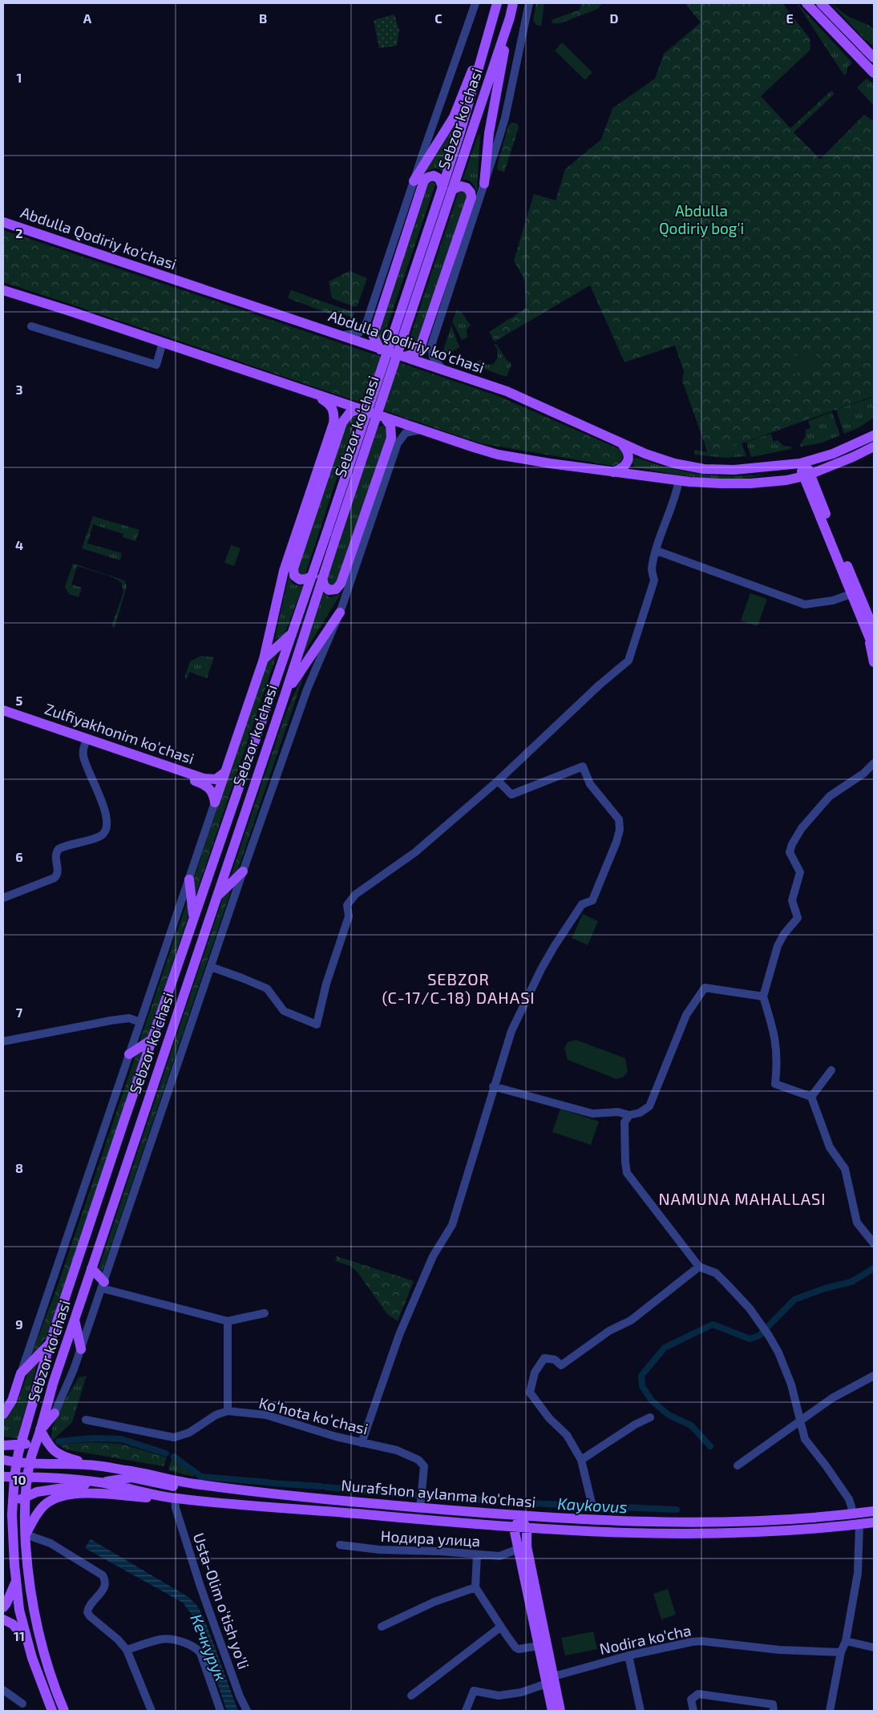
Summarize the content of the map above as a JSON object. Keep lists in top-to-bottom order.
{
  "streets": {
    "main road": [
      "Sebzor ko‘chasi",
      "Abdulla Qodiriy ko'chasi",
      "Zulfiyakhonim ko'chasi",
      "Nurafshon aylanma ko'chasi"
    ],
    "street": [
      "Koʻhota koʻchasi",
      "Нодира улица",
      "Usta-Olim o'tish yo'li",
      "Nodira ko'cha"
    ]
  },
  "crossings": [
    ["Sebzor ko‘chasi", "Abdulla Qodiriy ko'chasi"],
    ["Sebzor ko‘chasi", "Zulfiyakhonim ko'chasi"],
    ["Sebzor ko‘chasi", "Nurafshon aylanma ko'chasi"],
    ["Koʻhota koʻchasi", "Nurafshon aylanma ko'chasi"],
    ["Nurafshon aylanma ko'chasi", "Usta-Olim o'tish yo'li"]
  ],
  "districts": ["SEBZOR (C-17/C-18) DAHASI", "NAMUNA MAHALLASI"],
  "water": ["Kaykovus", "Кечкурук"],
  "parks": ["Abdulla Qodiriy bog'i"],
  "grid": {
    "columns": [
      "A",
      "B",
      "C",
      "D",
      "E"
    ],
    "rows": [
      "1",
      "2",
      "3",
      "4",
      "5",
      "6",
      "7",
      "8",
      "9",
      "10",
      "11"
    ]
  }
}
